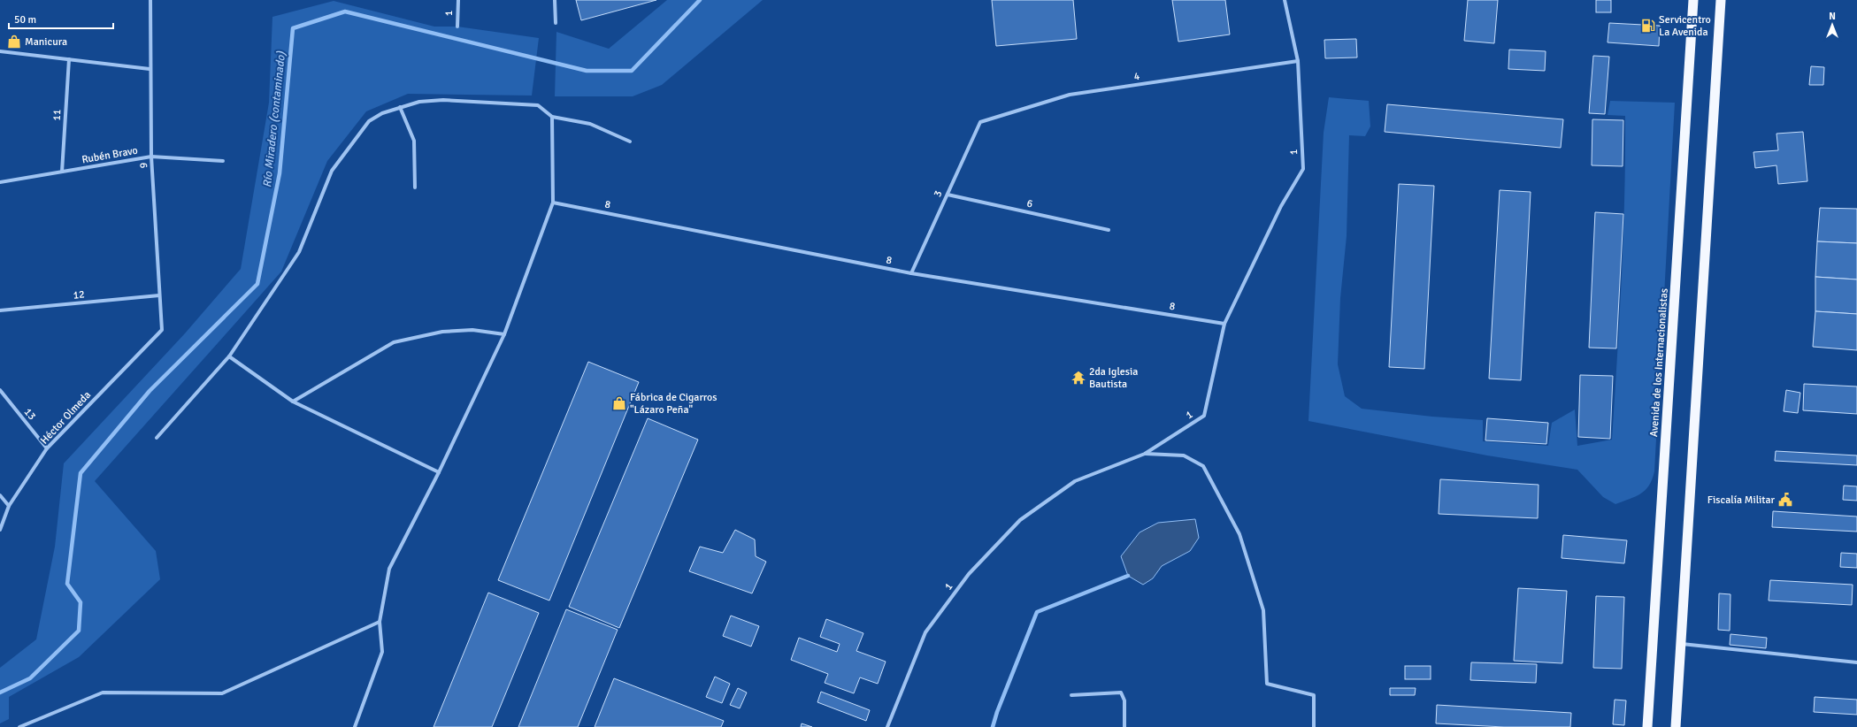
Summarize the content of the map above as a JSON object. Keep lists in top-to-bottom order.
{
  "streets": {
    "highway": ["Avenida de los Internacionalistas"],
    "street": [
      "1",
      "4",
      "11",
      "Rubén Bravo",
      "9",
      "3",
      "6",
      "8",
      "12",
      "13",
      "Héctor Olmeda"
    ]
  },
  "crossings": [
    ["1", "4"],
    ["1", "8"],
    ["4", "3"],
    ["11", "Rubén Bravo"],
    ["Rubén Bravo", "9"],
    ["9", "12"],
    ["9", "Héctor Olmeda"],
    ["3", "6"],
    ["3", "8"],
    ["13", "Héctor Olmeda"]
  ],
  "water": ["Río Miradero (contaminado)"],
  "places": {
    "fuel station": ["Servicentro La Avenida"],
    "shop": ["Manicura", "Fábrica de Cigarros \"Lázaro Peña\""],
    "temple": ["2da Iglesia Bautista"],
    "public building": ["Fiscalía Militar"]
  },
  "scale_bar": "50 m",
  "north": "top"
}
